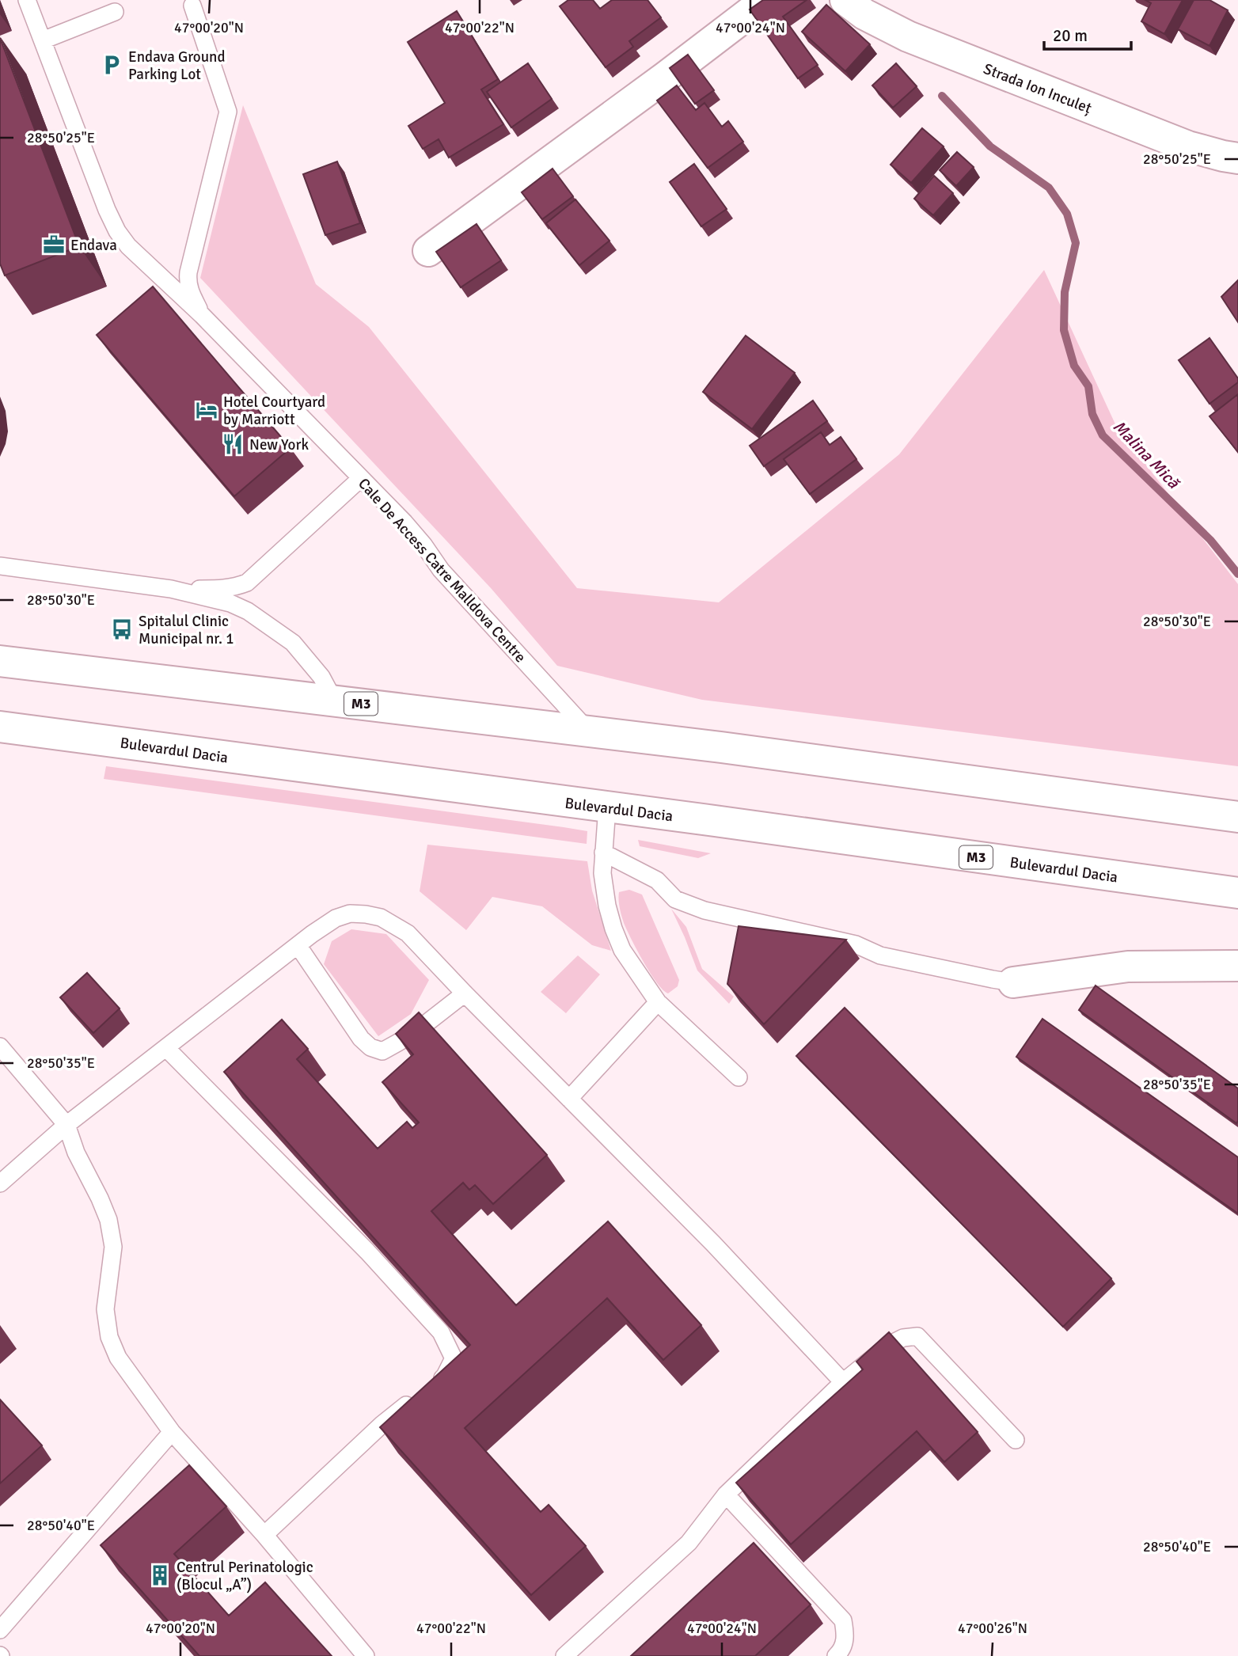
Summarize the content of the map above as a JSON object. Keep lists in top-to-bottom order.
{
  "streets": {
    "main road": ["Strada Ion Inculeț", "M3", "Bulevardul Dacia"],
    "lane": ["Cale De Access Catre Malldova Centre"]
  },
  "crossings": [
    ["Cale De Access Catre Malldova Centre", "M3"]
  ],
  "water": ["Malina Mică"],
  "places": {
    "parking": ["Endava Ground Parking Lot"],
    "office": ["Endava"],
    "hotel": ["Hotel Courtyard by Marriott"],
    "restaurant": ["New York"],
    "bus stop": ["Spitalul Clinic Municipal nr. 1"],
    "building": ["Centrul Perinatologic (Blocul „A”)"]
  },
  "scale_bar": "20 m",
  "coordinates": [
    "47°00'20\"N",
    "47°00'22\"N",
    "47°00'24\"N",
    "28°50'25\"E",
    "28°50'30\"E",
    "28°50'35\"E",
    "28°50'40\"E",
    "47°00'26\"N"
  ]
}
